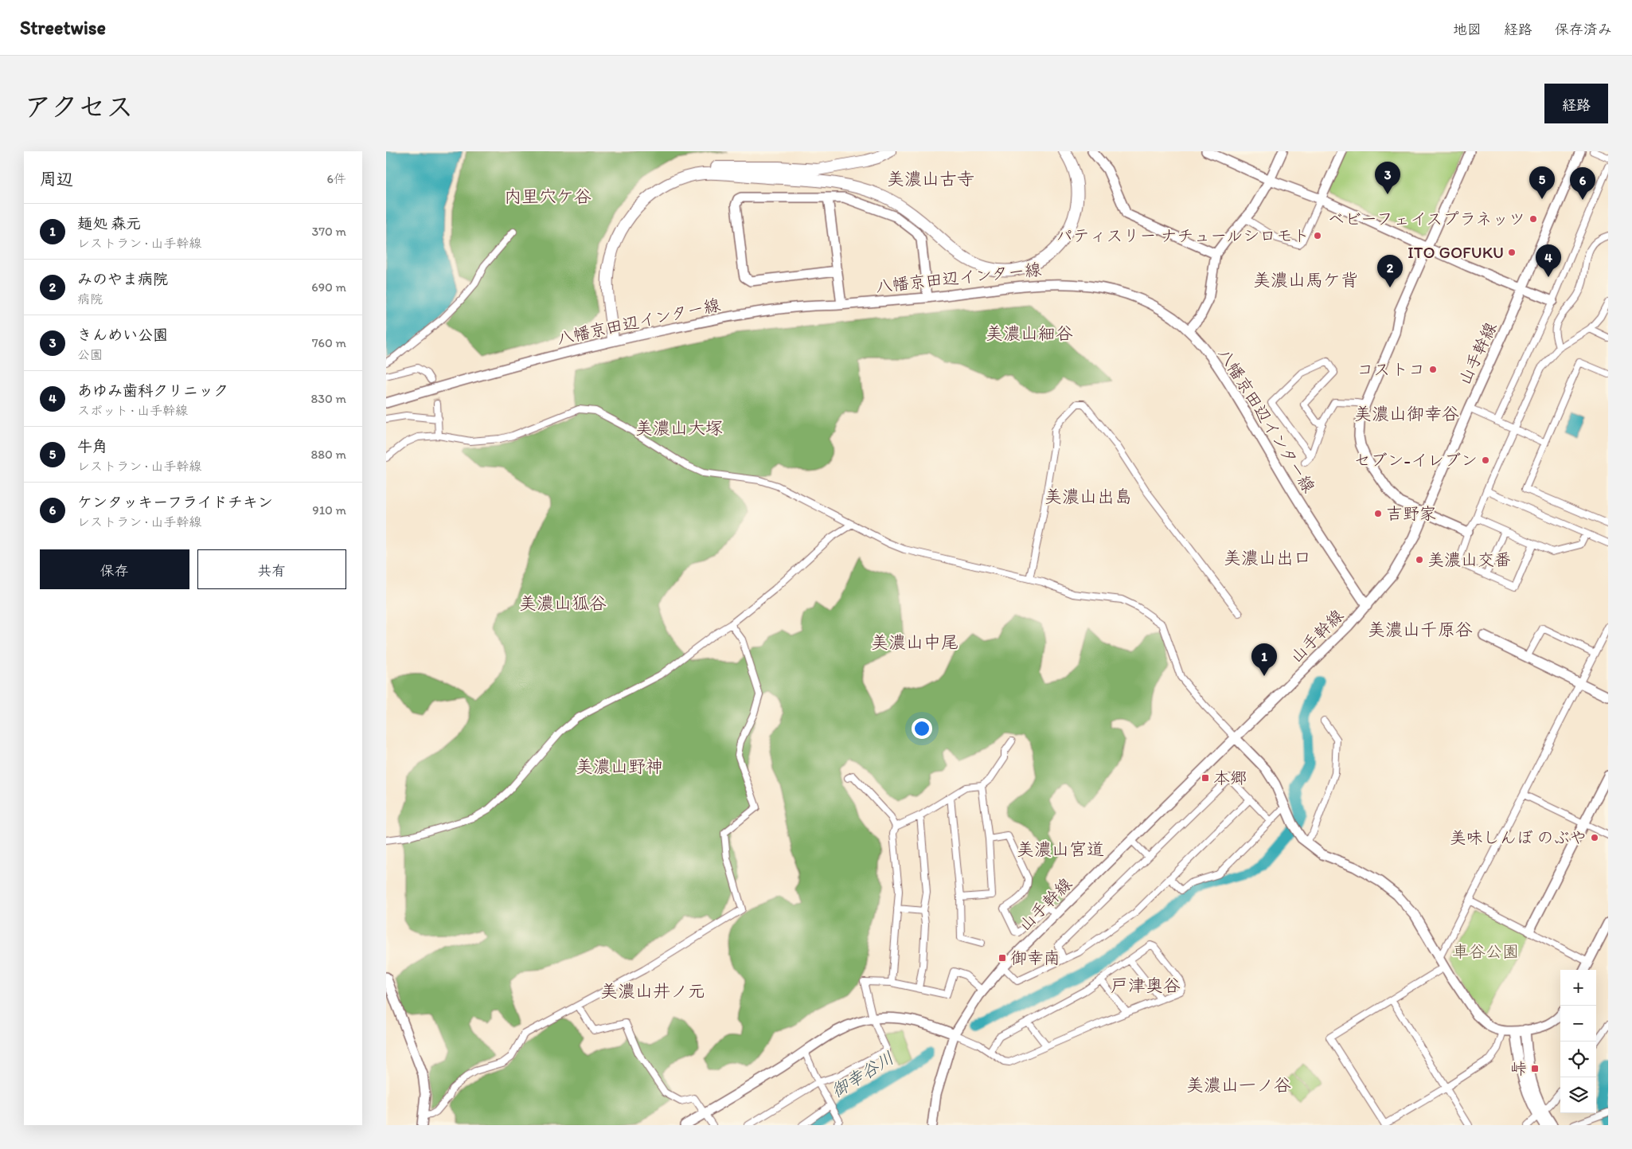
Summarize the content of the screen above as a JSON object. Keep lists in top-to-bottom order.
{
  "streets": {
    "street": ["八幡京田辺インター線", "山手幹線"]
  },
  "crossings": [
    ["八幡京田辺インター線", "山手幹線"]
  ],
  "districts": [
    "美濃山古寺",
    "内里穴ケ谷",
    "美濃山馬ケ背",
    "美濃山細谷",
    "美濃山御幸谷",
    "美濃山大塚",
    "美濃山出島",
    "美濃山出口",
    "美濃山狐谷",
    "美濃山千原谷",
    "美濃山中尾",
    "美濃山野神",
    "美濃山宮道",
    "戸津奥谷",
    "美濃山井ノ元",
    "美濃山一ノ谷"
  ],
  "water": ["御幸谷川"],
  "parks": ["車谷公園"],
  "places": {
    "other": [
      "ベビーフェイスプラネッツ",
      "パティスリー ナチュールシロモト",
      "ITO GOFUKU",
      "コストコ",
      "セブン-イレブン",
      "吉野家",
      "美濃山交番",
      "美味しんぼ のぶや"
    ],
    "transit": ["本郷", "御幸南", "峠"]
  },
  "page": {
    "header": "Streetwise",
    "nav": ["地図", "経路", "保存済み"],
    "title": "アクセス",
    "buttons": [
      "経路",
      ["保存", "共有"]
    ],
    "heading": ["周辺", "6件"],
    "pins": [
      "3",
      "5",
      "6",
      "4",
      "2",
      "1"
    ],
    "list": [
      {
        "mark": "1",
        "name": "麺処 森元",
        "note": "レストラン · 山手幹線",
        "value": "370 m"
      },
      {
        "mark": "2",
        "name": "みのやま病院",
        "note": "病院",
        "value": "690 m"
      },
      {
        "mark": "3",
        "name": "きんめい公園",
        "note": "公園",
        "value": "760 m"
      },
      {
        "mark": "4",
        "name": "あゆみ歯科クリニック",
        "note": "スポット · 山手幹線",
        "value": "830 m"
      },
      {
        "mark": "5",
        "name": "牛角",
        "note": "レストラン · 山手幹線",
        "value": "880 m"
      },
      {
        "mark": "6",
        "name": "ケンタッキーフライドチキン",
        "note": "レストラン · 山手幹線",
        "value": "910 m"
      }
    ],
    "map_buttons": ["+", "−"]
  }
}
